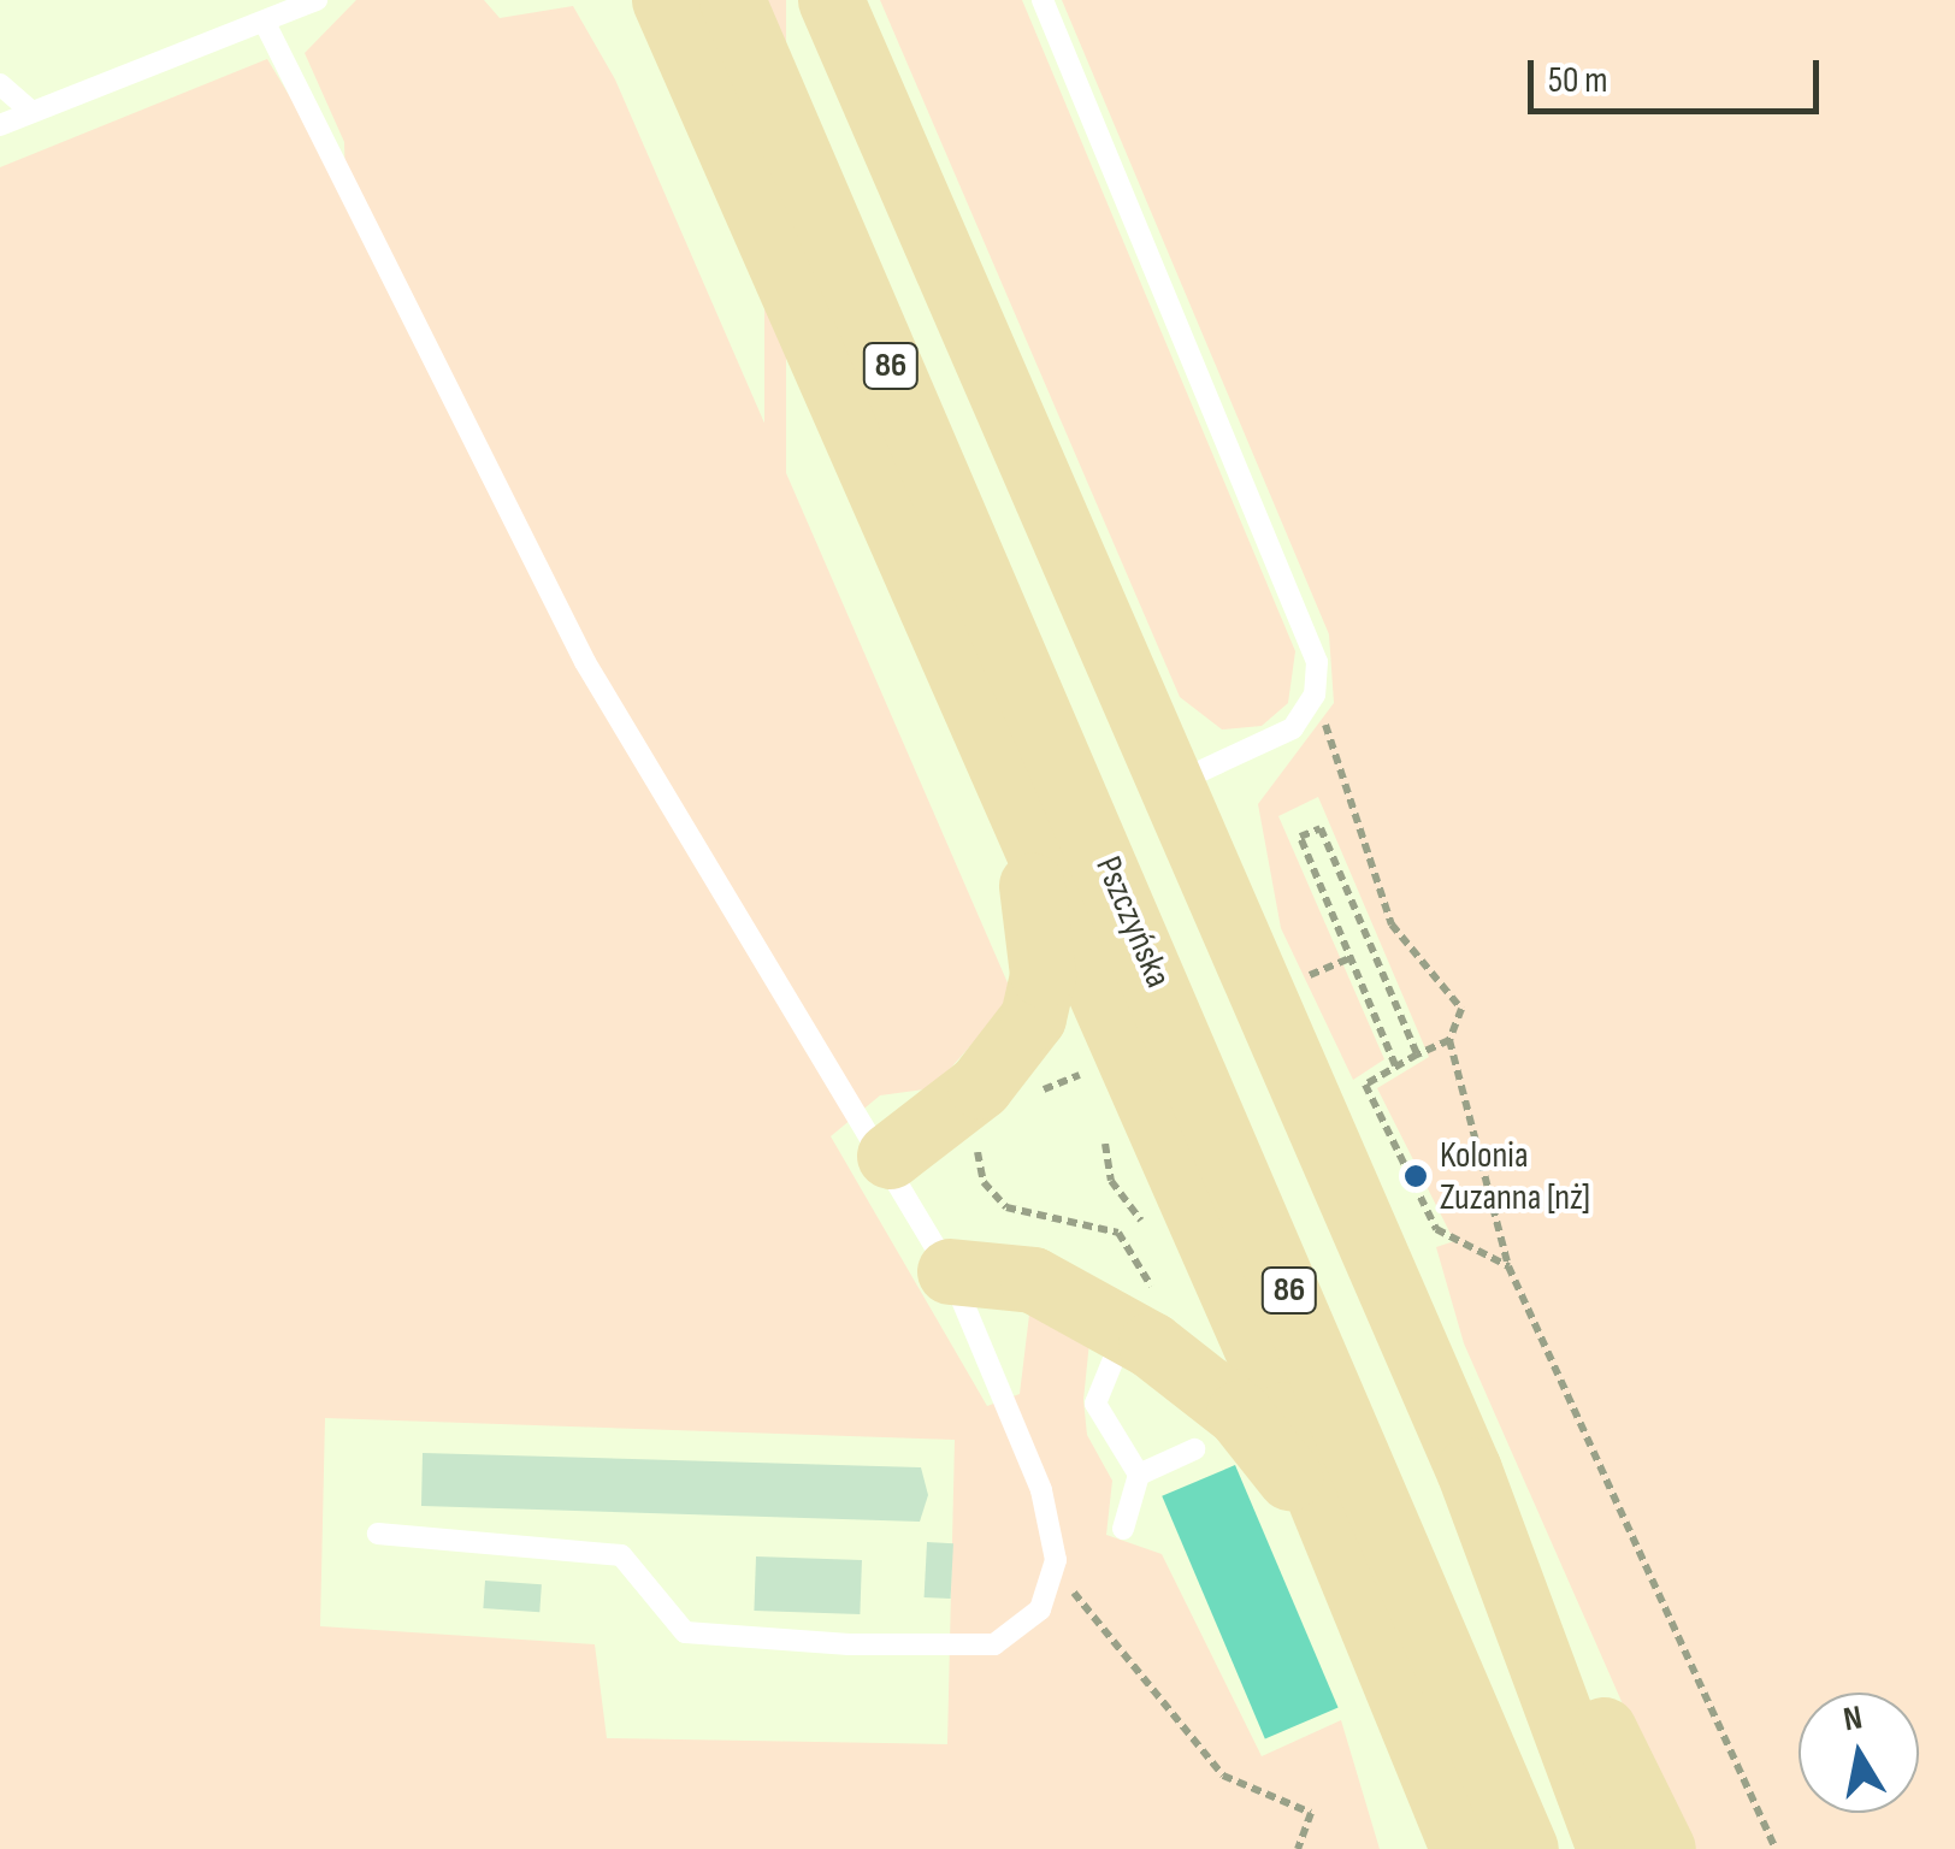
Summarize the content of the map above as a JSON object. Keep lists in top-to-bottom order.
{
  "streets": {
    "main road": ["86", "Pszczyńska"]
  },
  "places": ["Kolonia Zuzanna [nż]"],
  "scale_bar": "50 m",
  "north": "top"
}
